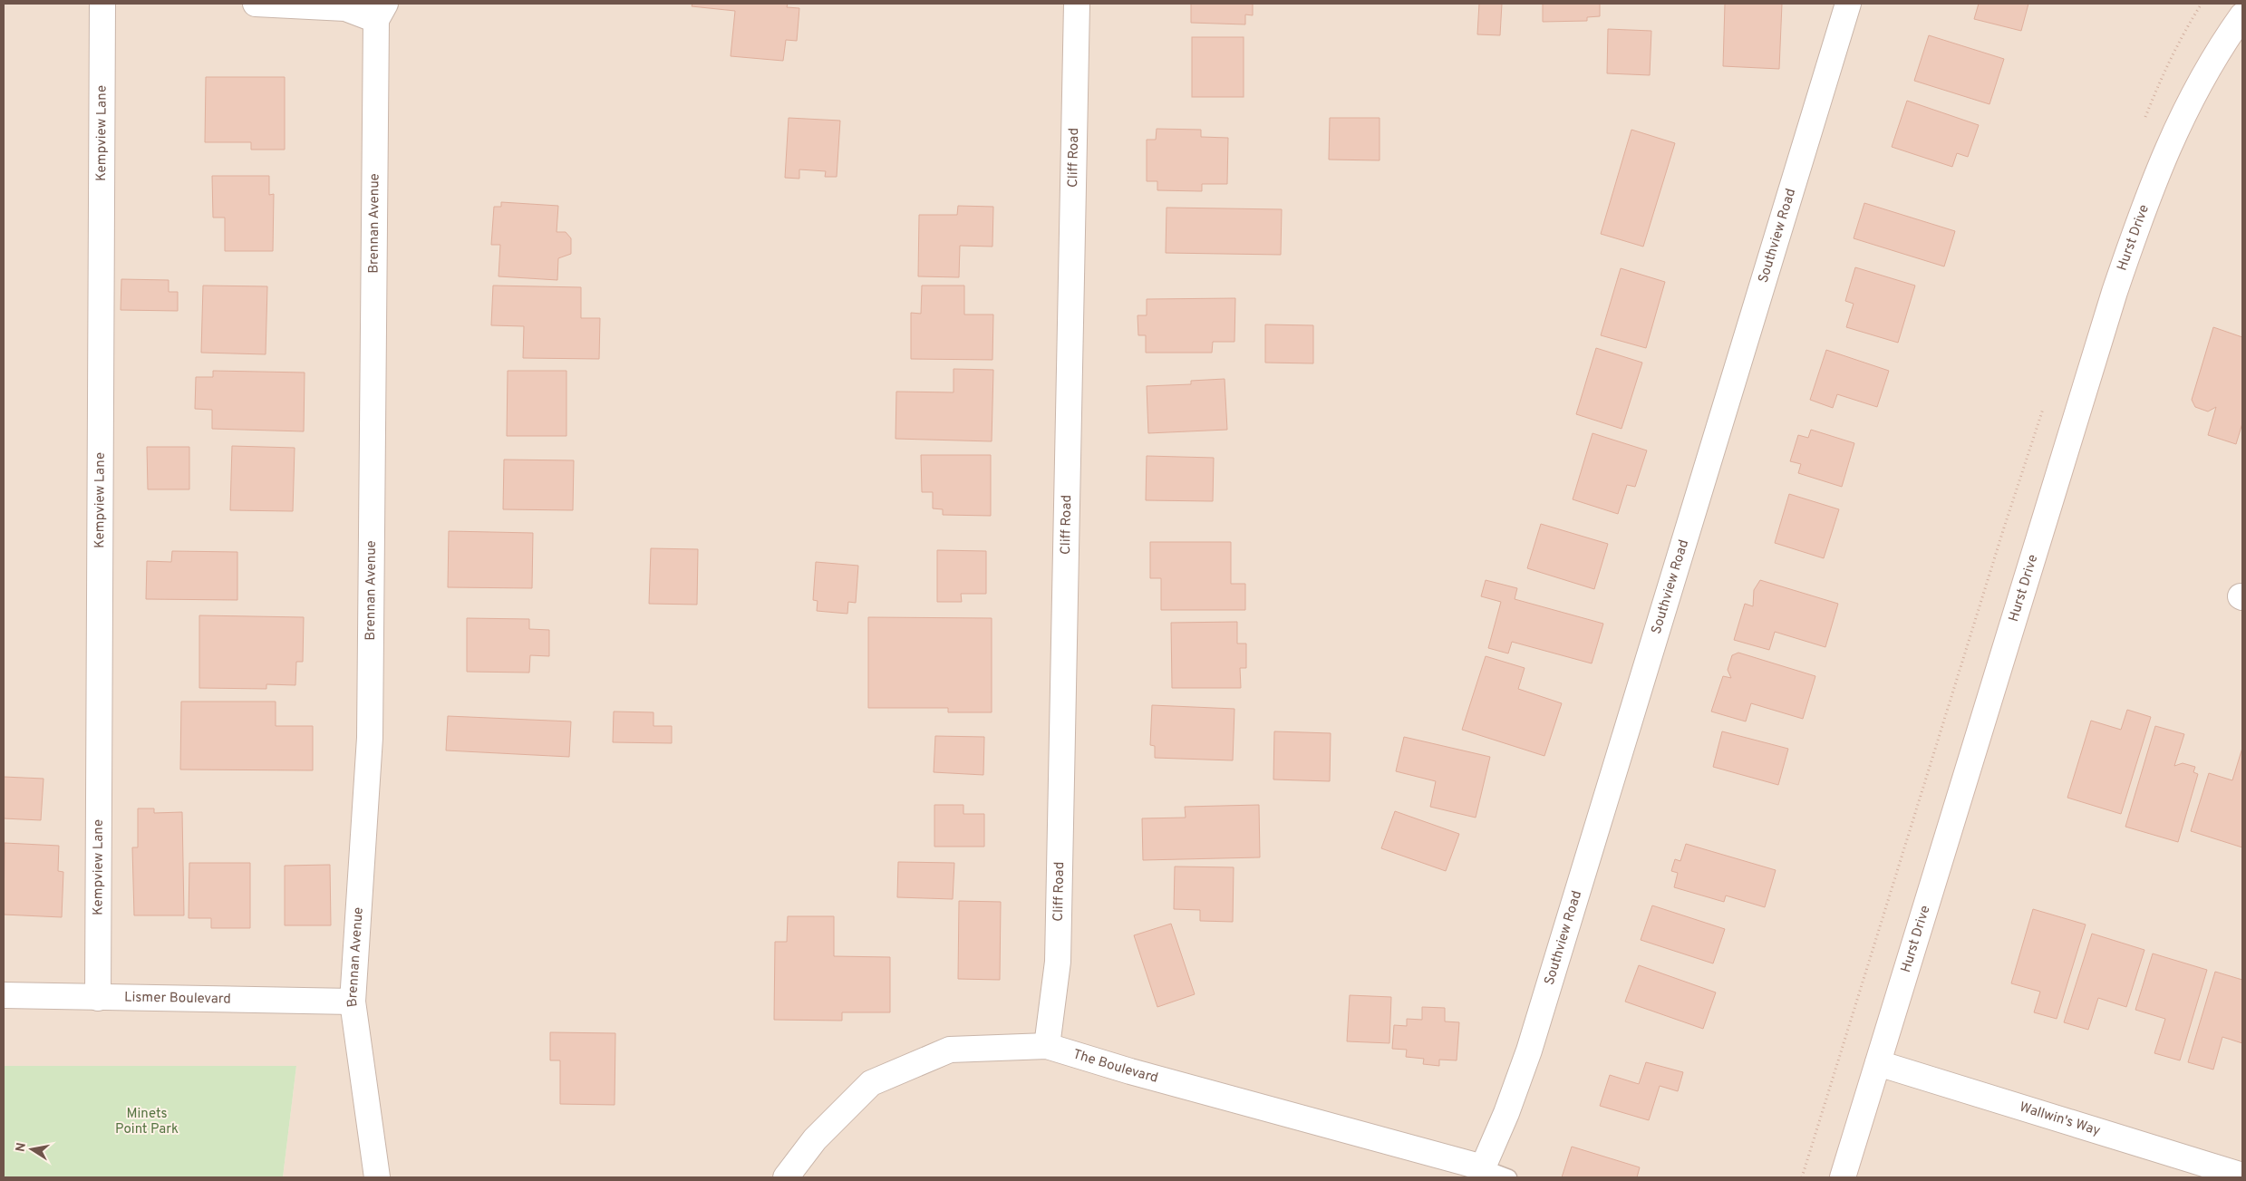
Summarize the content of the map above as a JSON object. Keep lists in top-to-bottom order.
{
  "streets": {
    "street": [
      "Kempview Lane",
      "Cliff Road",
      "Brennan Avenue",
      "Southview Road",
      "Hurst Drive",
      "Lismer Boulevard",
      "The Boulevard",
      "Wallwin's Way"
    ]
  },
  "crossings": [
    ["Kempview Lane", "Lismer Boulevard"],
    ["Cliff Road", "The Boulevard"],
    ["Brennan Avenue", "Lismer Boulevard"],
    ["Southview Road", "The Boulevard"],
    ["Hurst Drive", "Wallwin's Way"]
  ],
  "parks": ["Minets Point Park"],
  "north": "left"
}
